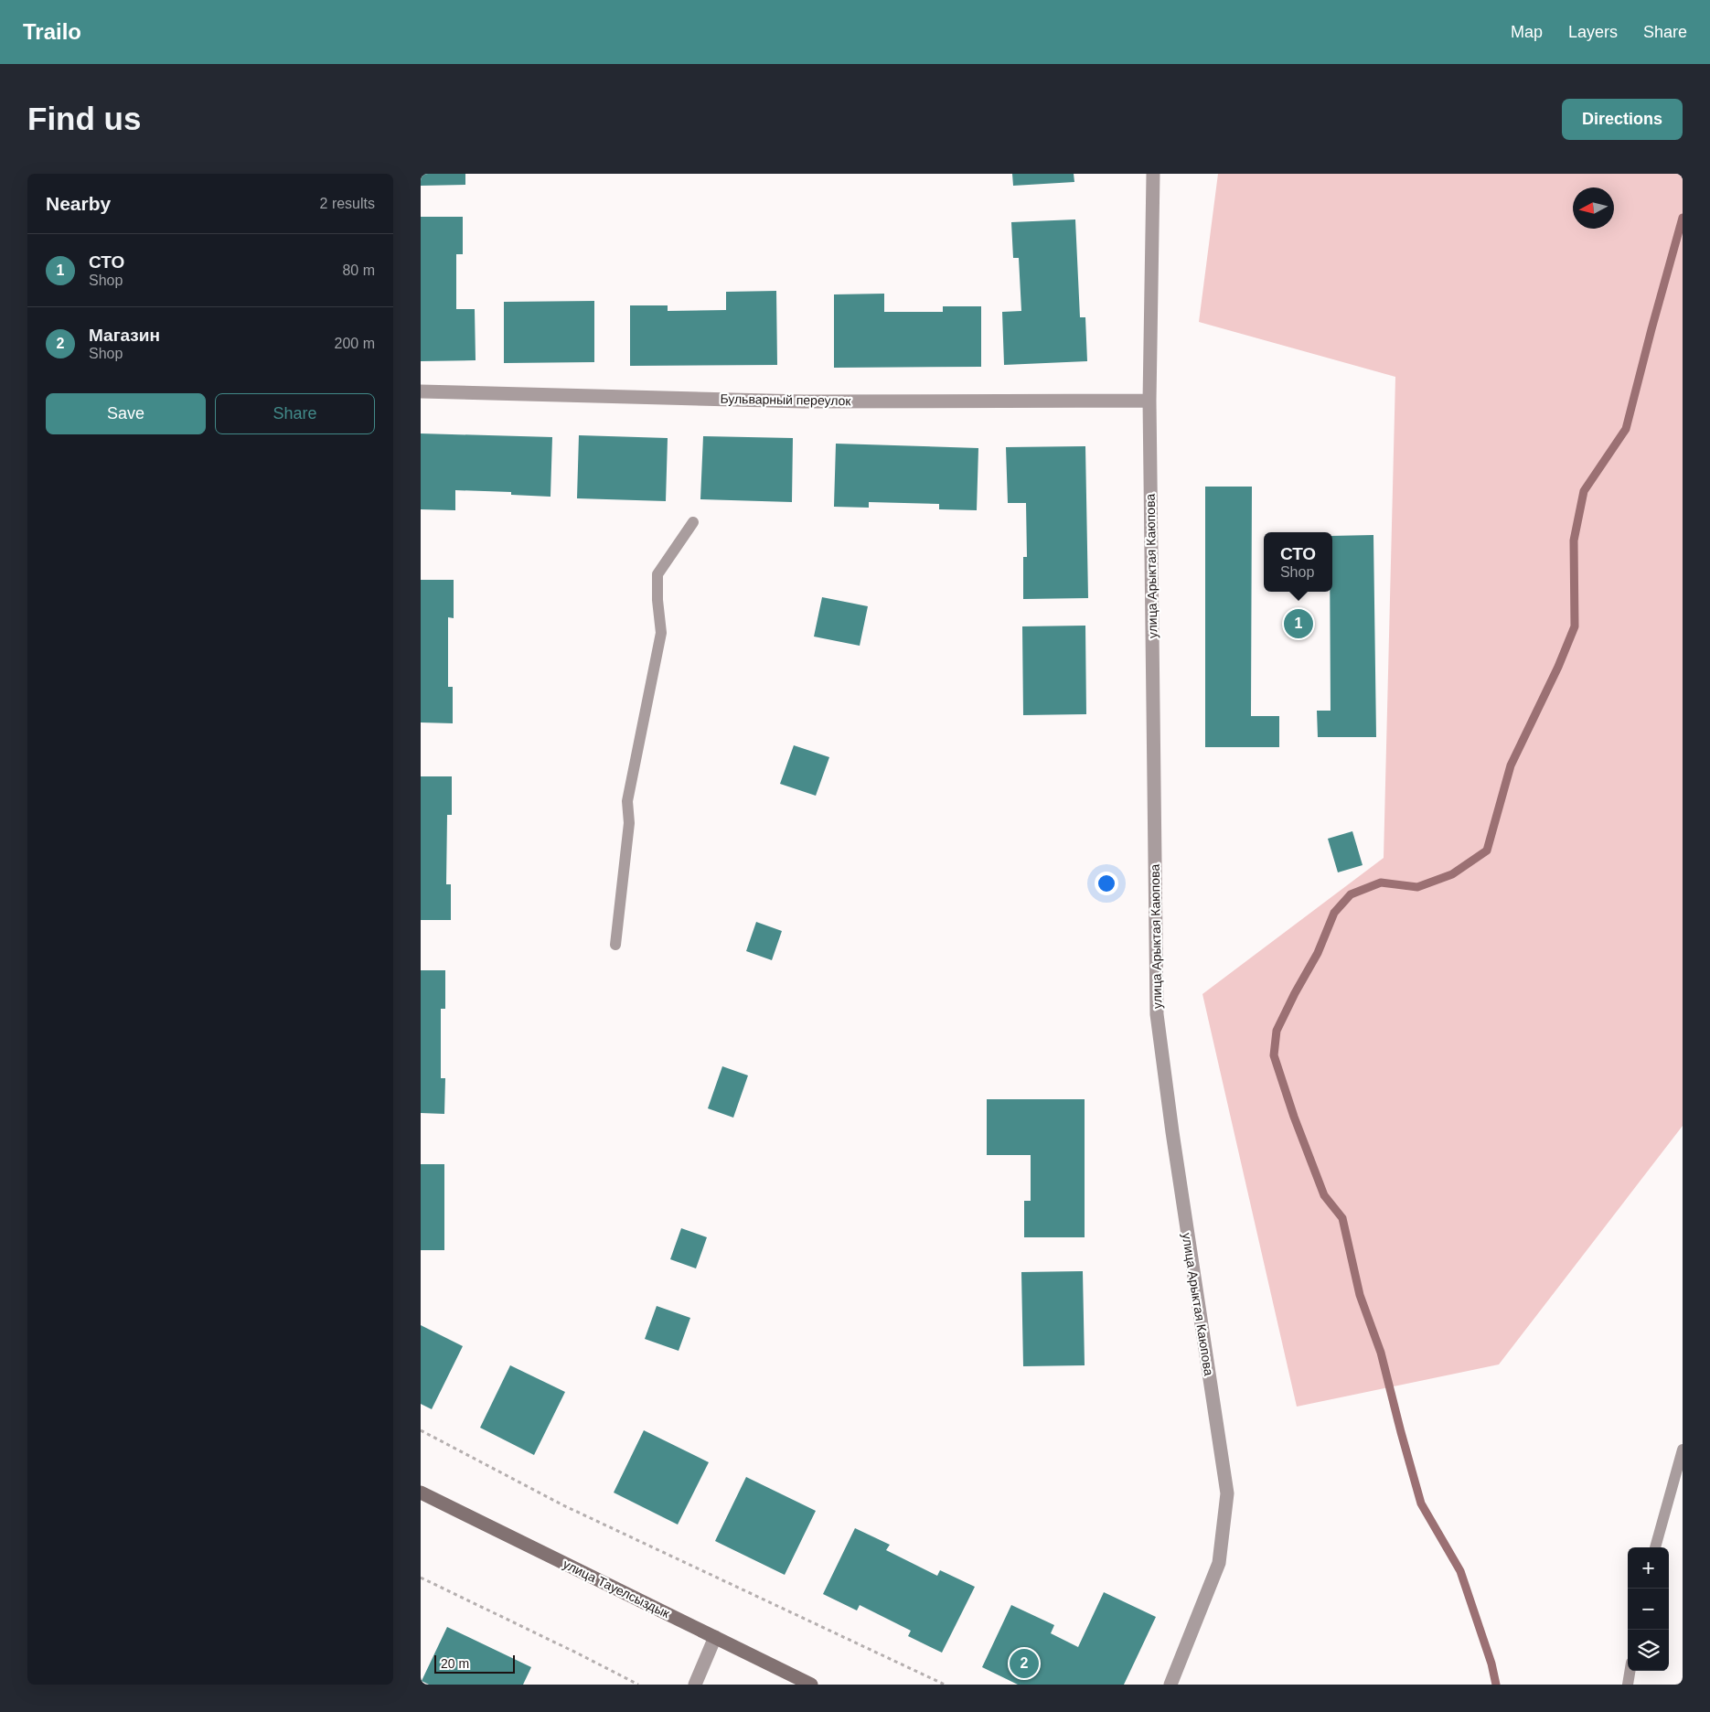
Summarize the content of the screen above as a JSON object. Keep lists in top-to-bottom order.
{
  "streets": {
    "street": ["Бульварный переулок", "улица Арыктая Каюпова", "улица Тауелсыздык"]
  },
  "crossings": [
    ["Бульварный переулок", "улица Арыктая Каюпова"]
  ],
  "scale_bar": "20 m",
  "north": "left",
  "page": {
    "header": "Trailo",
    "nav": ["Map", "Layers", "Share"],
    "buttons": [
      "Directions",
      ["Save", "Share"]
    ],
    "title": "Find us",
    "heading": ["Nearby", "2 results"],
    "list": [
      {
        "mark": "1",
        "name": "СТО",
        "note": "Shop",
        "value": "80 m"
      },
      {
        "mark": "2",
        "name": "Магазин",
        "note": "Shop",
        "value": "200 m"
      }
    ],
    "popup": ["СТО", "Shop"],
    "pins": ["1", "2"],
    "map_buttons": ["+", "−"],
    "scale": "20 m"
  }
}
